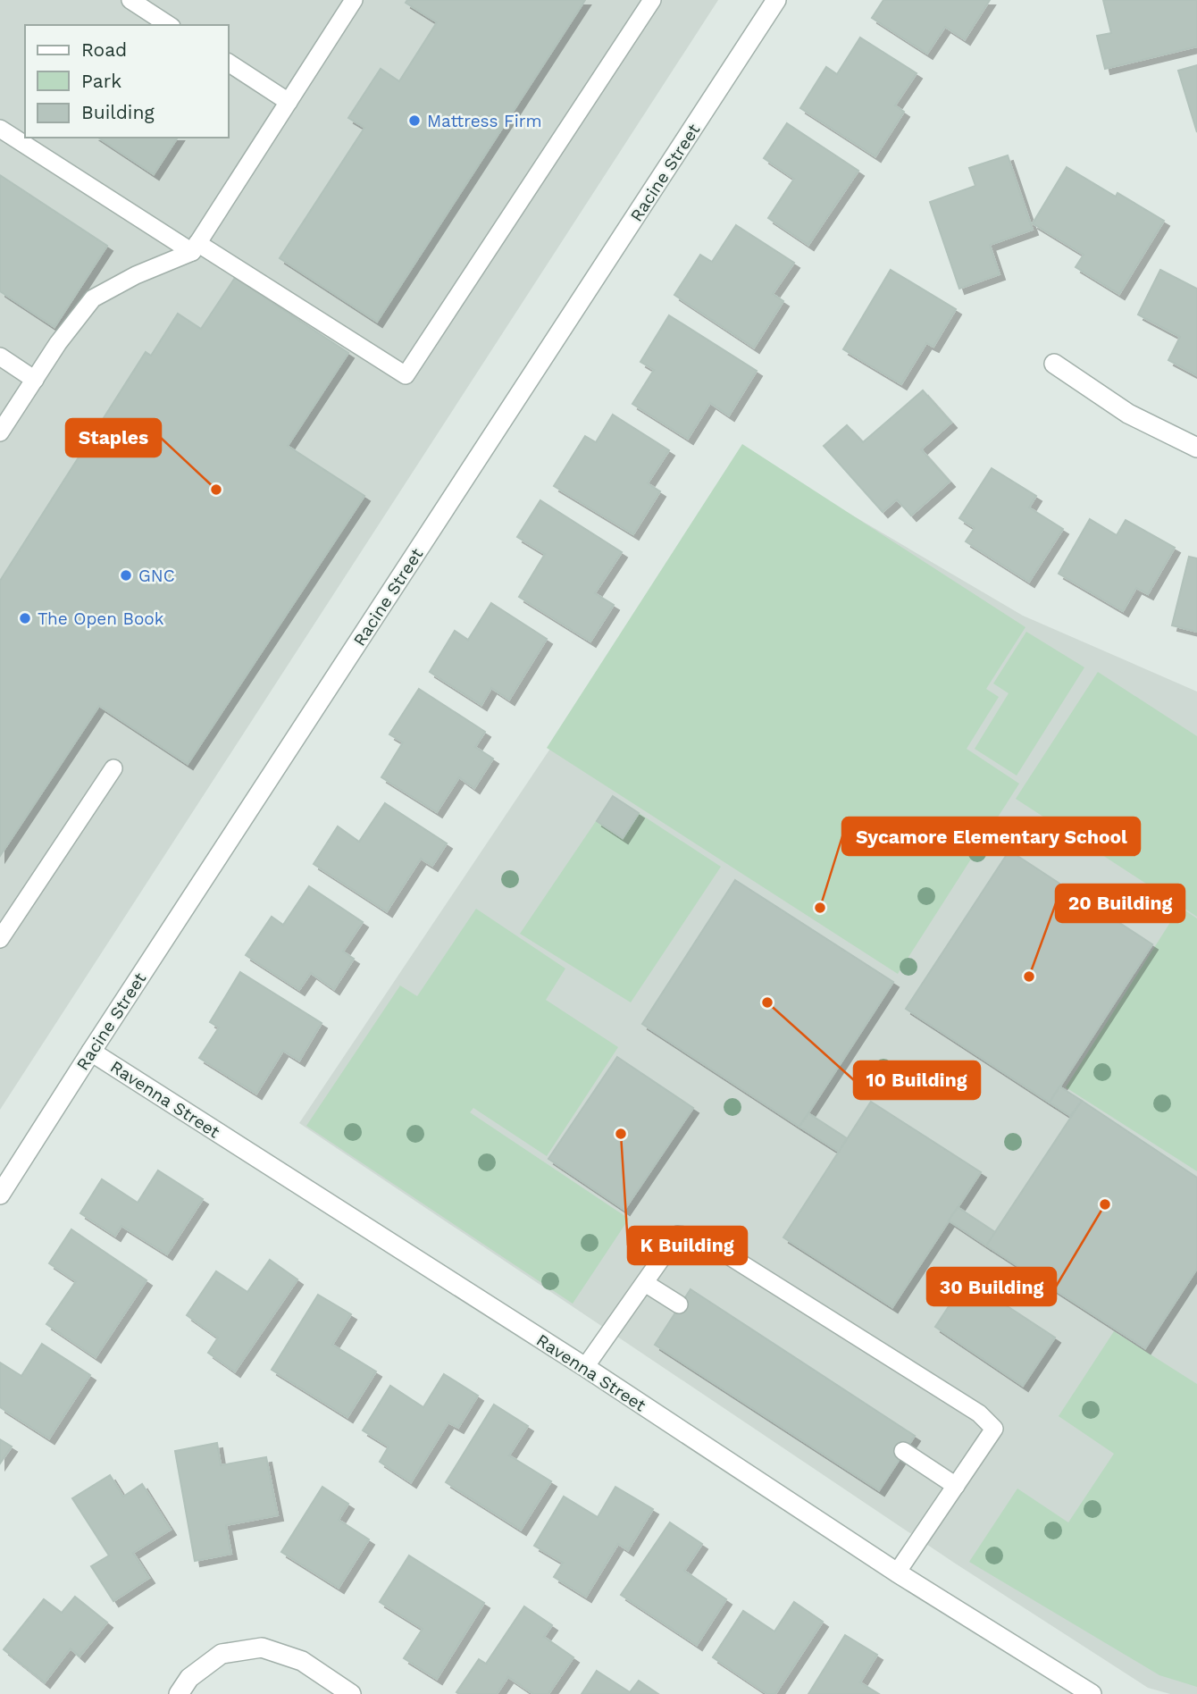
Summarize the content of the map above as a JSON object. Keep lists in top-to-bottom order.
{
  "streets": {
    "street": ["Racine Street", "Ravenna Street"]
  },
  "crossings": [
    ["Racine Street", "Ravenna Street"]
  ],
  "places": [
    "Mattress Firm",
    "Staples",
    "GNC",
    "The Open Book",
    "Sycamore Elementary School",
    "20 Building",
    "10 Building",
    "K Building",
    "30 Building"
  ],
  "legend": ["Road", "Park", "Building"]
}
